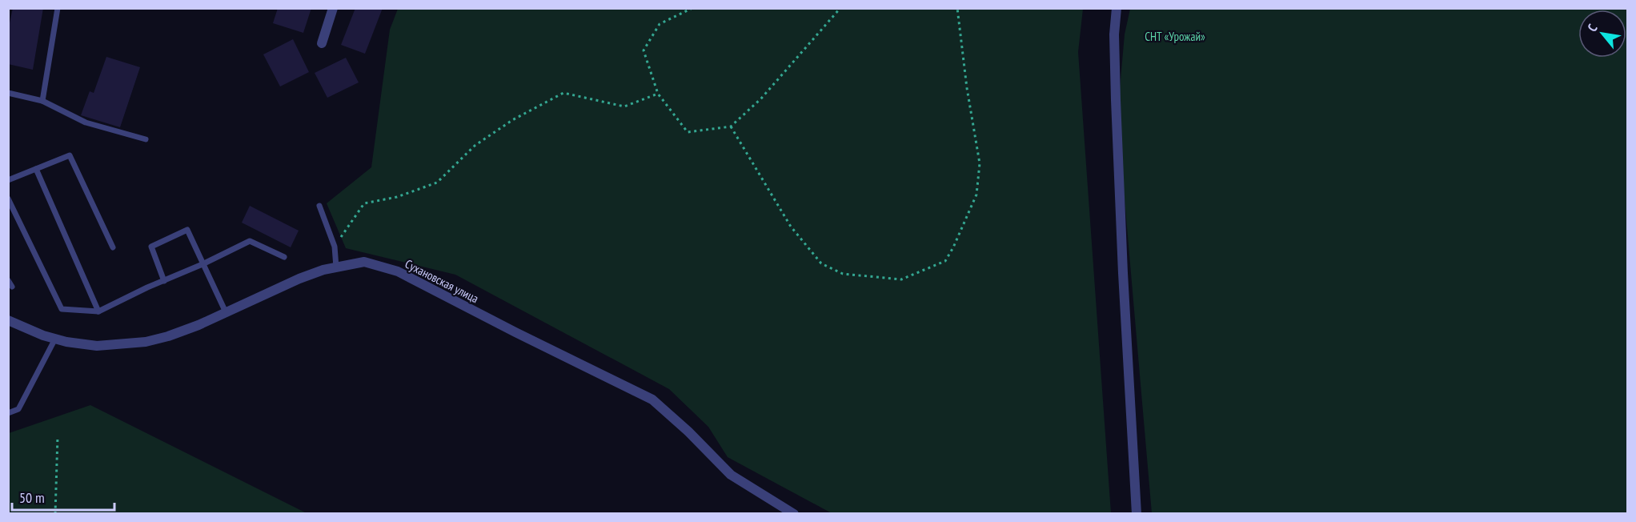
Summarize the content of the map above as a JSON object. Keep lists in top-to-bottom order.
{
  "streets": {
    "street": ["Сухановская улица"]
  },
  "parks": ["СНТ «Урожай»"],
  "scale_bar": "50 m",
  "north": "top left"
}
